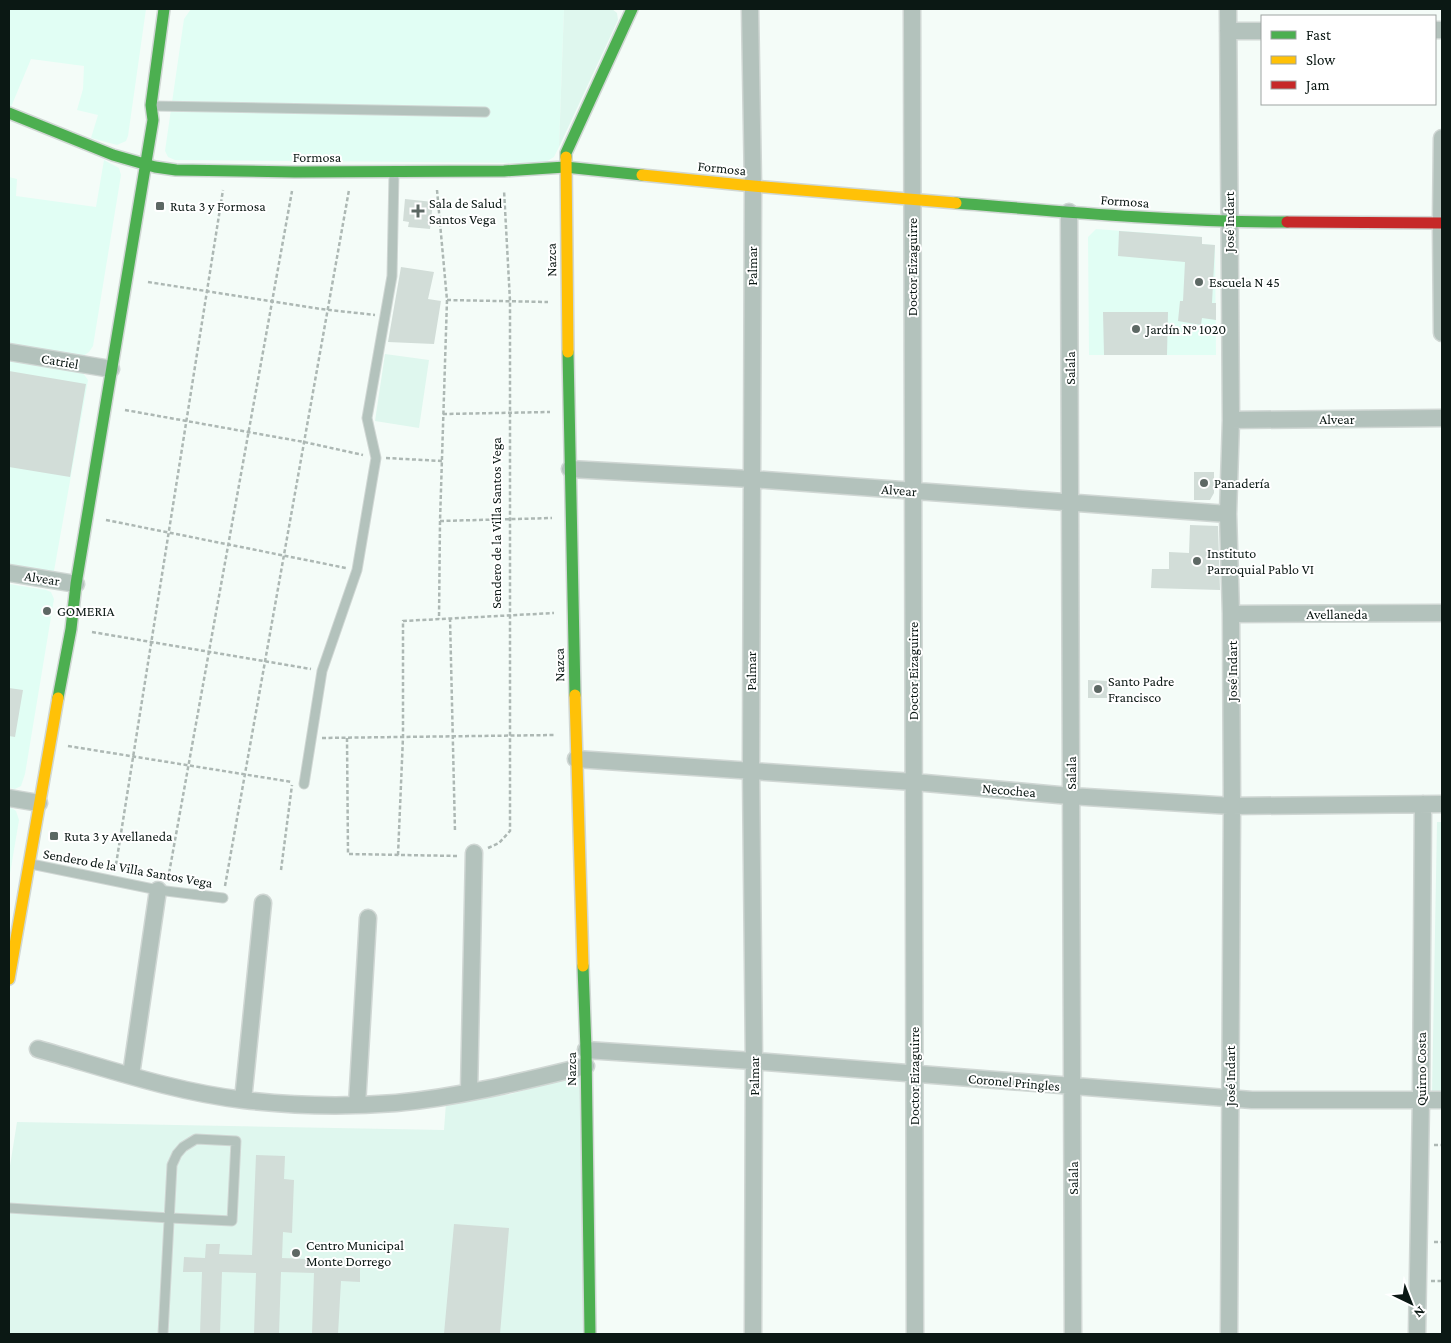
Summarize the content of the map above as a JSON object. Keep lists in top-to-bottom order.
{
  "streets": {
    "main road": ["Formosa", "Nazca"],
    "street": [
      "José Indart",
      "Palmar",
      "Doctor Eizaguirre",
      "Catriel",
      "Salala",
      "Alvear",
      "Avellaneda",
      "Necochea",
      "Quirno Costa",
      "Coronel Pringles"
    ],
    "lane": ["Sendero de la Villa Santos Vega"]
  },
  "crossings": [
    ["Formosa", "José Indart"],
    ["Formosa", "Nazca"],
    ["Formosa", "Palmar"],
    ["Formosa", "Doctor Eizaguirre"],
    ["Formosa", "Salala"],
    ["Formosa", "Sendero de la Villa Santos Vega"],
    ["José Indart", "Alvear"],
    ["José Indart", "Avellaneda"],
    ["José Indart", "Necochea"],
    ["José Indart", "Coronel Pringles"],
    ["Nazca", "Alvear"],
    ["Nazca", "Necochea"],
    ["Nazca", "Coronel Pringles"],
    ["Palmar", "Alvear"],
    ["Palmar", "Necochea"],
    ["Palmar", "Coronel Pringles"],
    ["Doctor Eizaguirre", "Alvear"],
    ["Doctor Eizaguirre", "Necochea"],
    ["Doctor Eizaguirre", "Coronel Pringles"],
    ["Salala", "Alvear"],
    ["Salala", "Necochea"],
    ["Salala", "Coronel Pringles"],
    ["Necochea", "Quirno Costa"],
    ["Quirno Costa", "Coronel Pringles"]
  ],
  "places": {
    "transit": ["Ruta 3 y Formosa", "Ruta 3 y Avellaneda"],
    "health": ["Sala de Salud Santos Vega"],
    "other": [
      "Escuela N 45",
      "Jardín N° 1020",
      "Panadería",
      "Instituto Parroquial Pablo VI",
      "GOMERIA",
      "Santo Padre Francisco",
      "Centro Municipal Monte Dorrego"
    ]
  },
  "legend": ["Fast", "Slow", "Jam"],
  "north": "bottom right"
}
